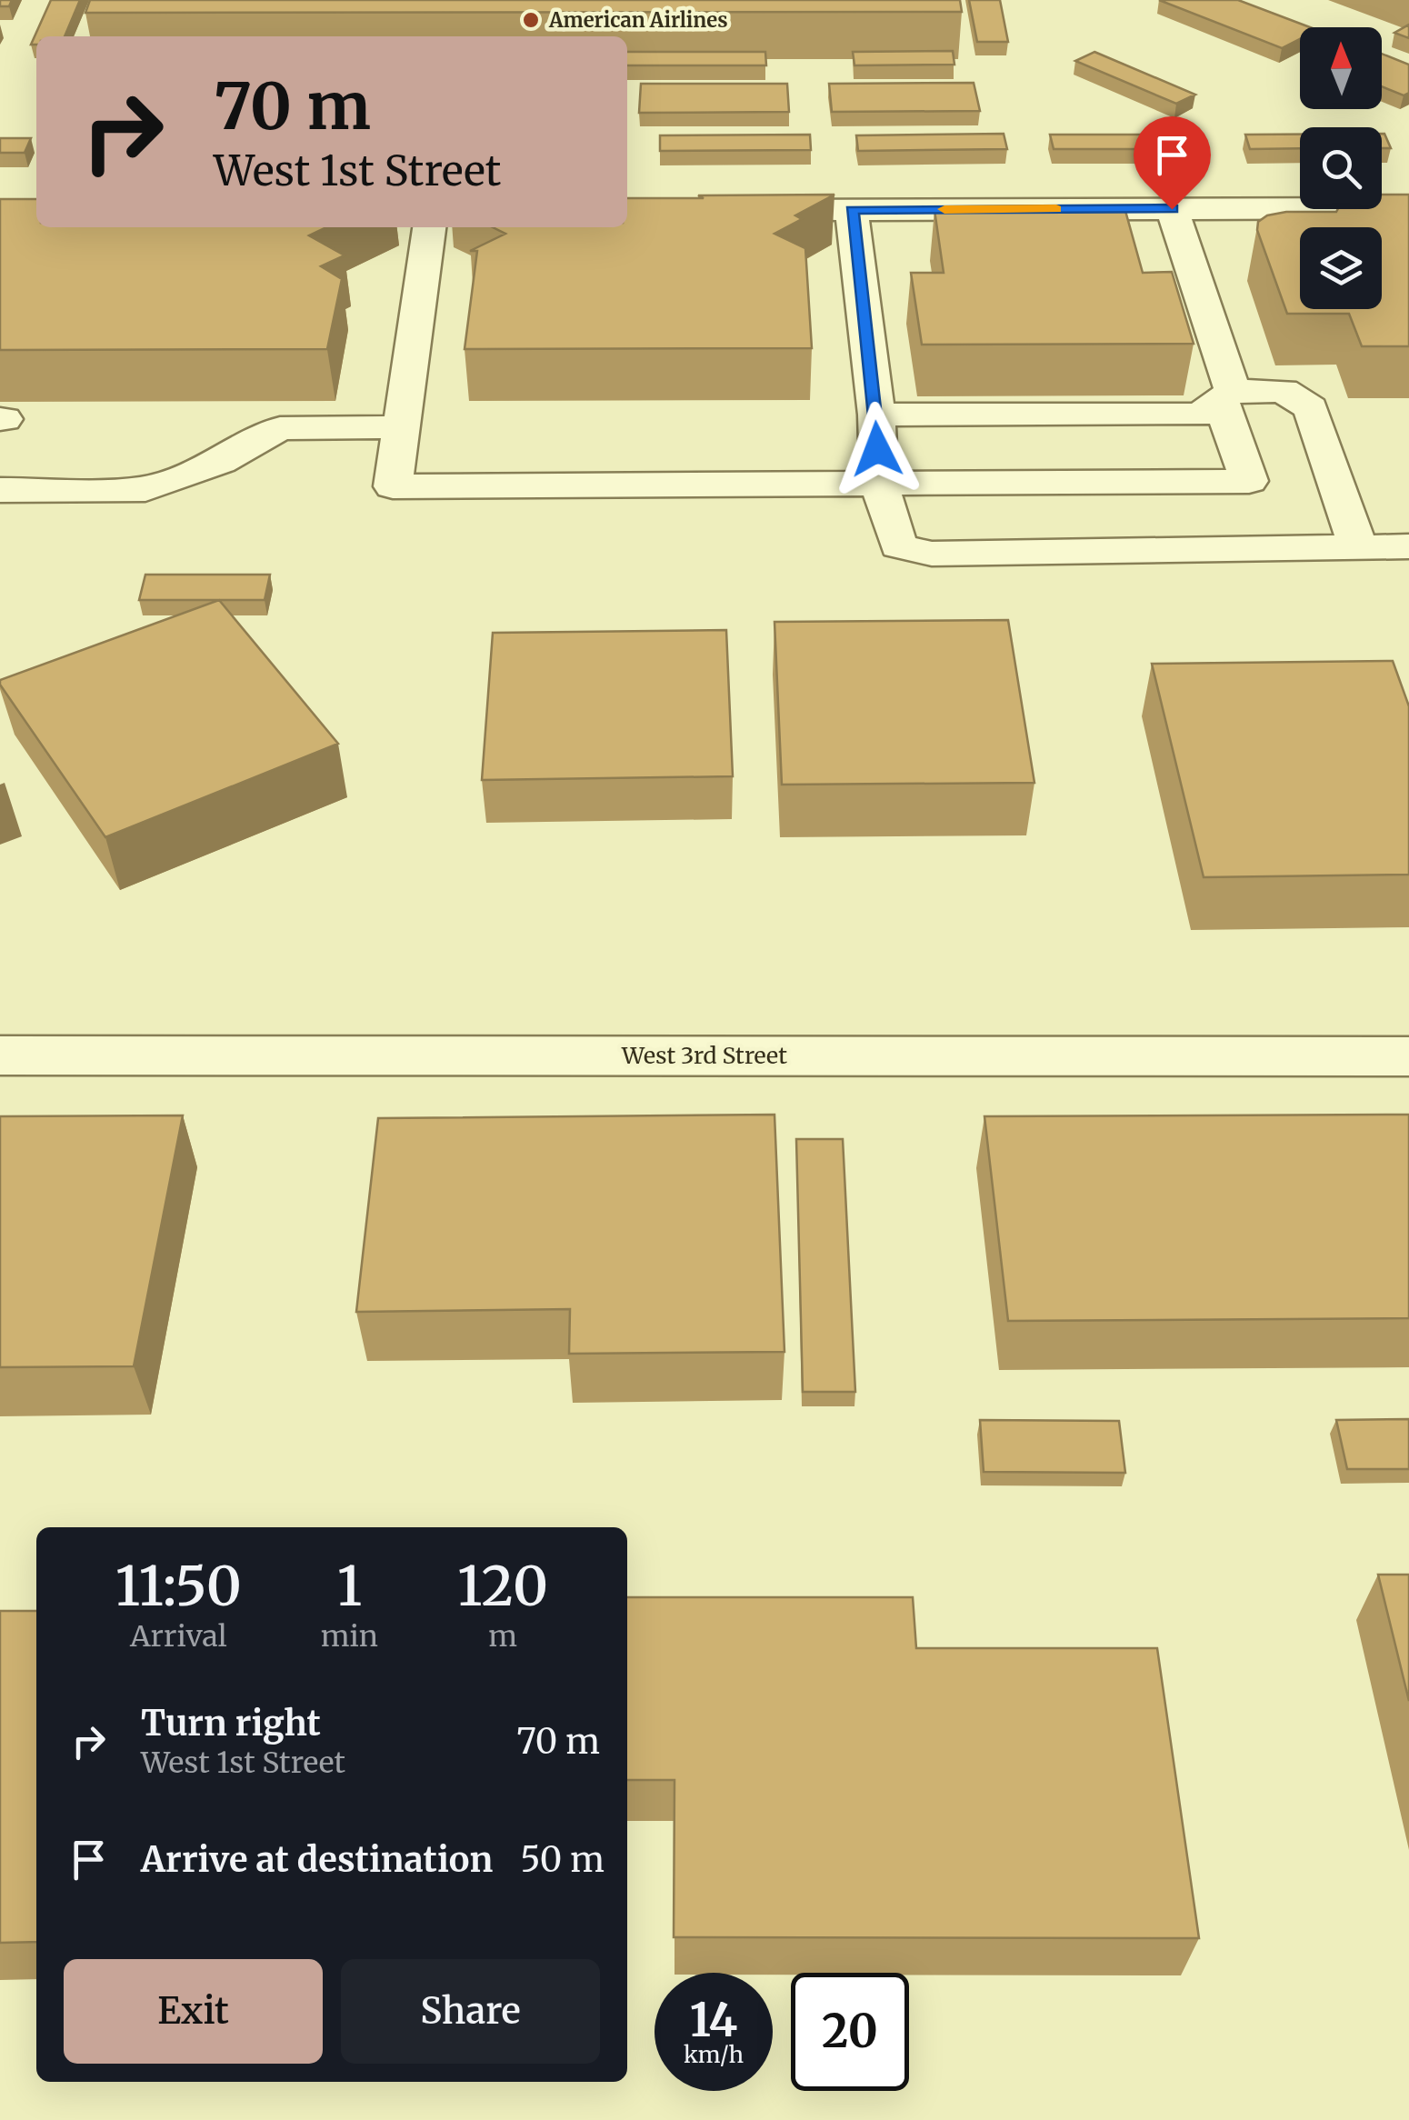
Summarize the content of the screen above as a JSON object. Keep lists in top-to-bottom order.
{
  "streets": {
    "street": ["West 3rd Street"]
  },
  "places": ["American Airlines"],
  "north": "top",
  "page": {
    "turn": ["70 m", "West 1st Street"],
    "eta": [
      "11:50",
      "Arrival",
      "1",
      "min",
      "120",
      "m"
    ],
    "list": [
      {
        "name": "Turn right",
        "note": "West 1st Street",
        "value": "70 m"
      },
      {
        "name": "Arrive at destination",
        "value": "50 m"
      }
    ],
    "buttons": ["Exit", "Share"],
    "speed": "14 km/h",
    "limit": "20"
  }
}
